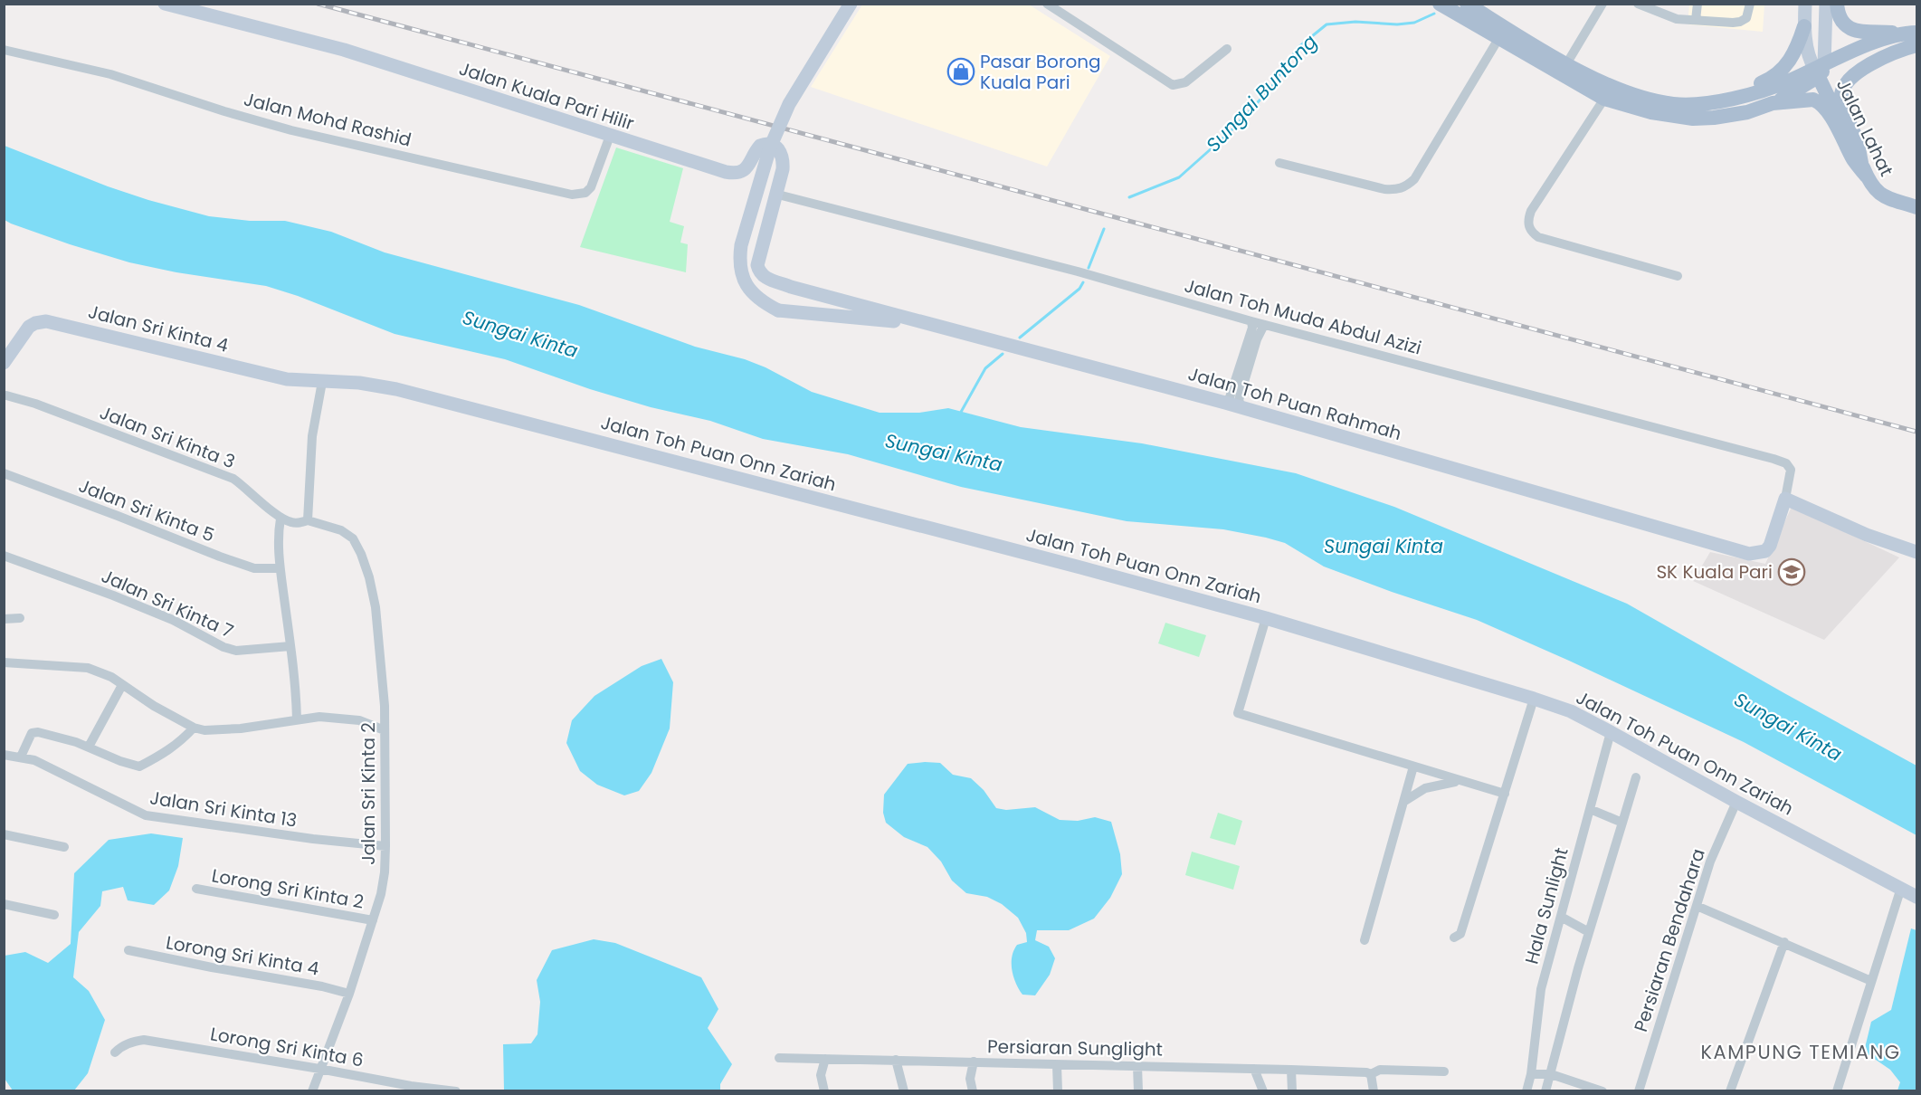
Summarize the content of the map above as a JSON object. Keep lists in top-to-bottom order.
{
  "streets": {
    "main road": ["Jalan Lahat"],
    "street": [
      "Jalan Kuala Pari Hilir",
      "Jalan Mohd Rashid",
      "Jalan Toh Muda Abdul Azizi",
      "Jalan Sri Kinta 4",
      "Jalan Toh Puan Rahmah",
      "Jalan Sri Kinta 3",
      "Jalan Toh Puan Onn Zariah",
      "Jalan Sri Kinta 5",
      "Jalan Sri Kinta 7",
      "Jalan Sri Kinta 2",
      "Jalan Sri Kinta 13",
      "Lorong Sri Kinta 2",
      "Hala Sunlight",
      "Persiaran Bendahara",
      "Lorong Sri Kinta 4",
      "Lorong Sri Kinta 6",
      "Persiaran Sunglight"
    ]
  },
  "crossings": [
    ["Jalan Kuala Pari Hilir", "Jalan Mohd Rashid"],
    ["Jalan Kuala Pari Hilir", "Jalan Toh Muda Abdul Azizi"],
    ["Jalan Kuala Pari Hilir", "Jalan Toh Puan Rahmah"],
    ["Jalan Toh Muda Abdul Azizi", "Jalan Toh Puan Rahmah"],
    ["Jalan Sri Kinta 4", "Jalan Toh Puan Onn Zariah"],
    ["Jalan Toh Puan Onn Zariah", "Hala Sunlight"],
    ["Jalan Toh Puan Onn Zariah", "Persiaran Bendahara"],
    ["Jalan Sri Kinta 2", "Jalan Sri Kinta 13"],
    ["Jalan Sri Kinta 2", "Lorong Sri Kinta 2"],
    ["Jalan Sri Kinta 2", "Lorong Sri Kinta 4"],
    ["Jalan Sri Kinta 2", "Lorong Sri Kinta 6"]
  ],
  "districts": ["KAMPUNG TEMIANG"],
  "water": ["Sungai Buntong", "Sungai Kinta"],
  "places": {
    "shop": ["Pasar Borong Kuala Pari"],
    "school or university": ["SK Kuala Pari"]
  }
}
